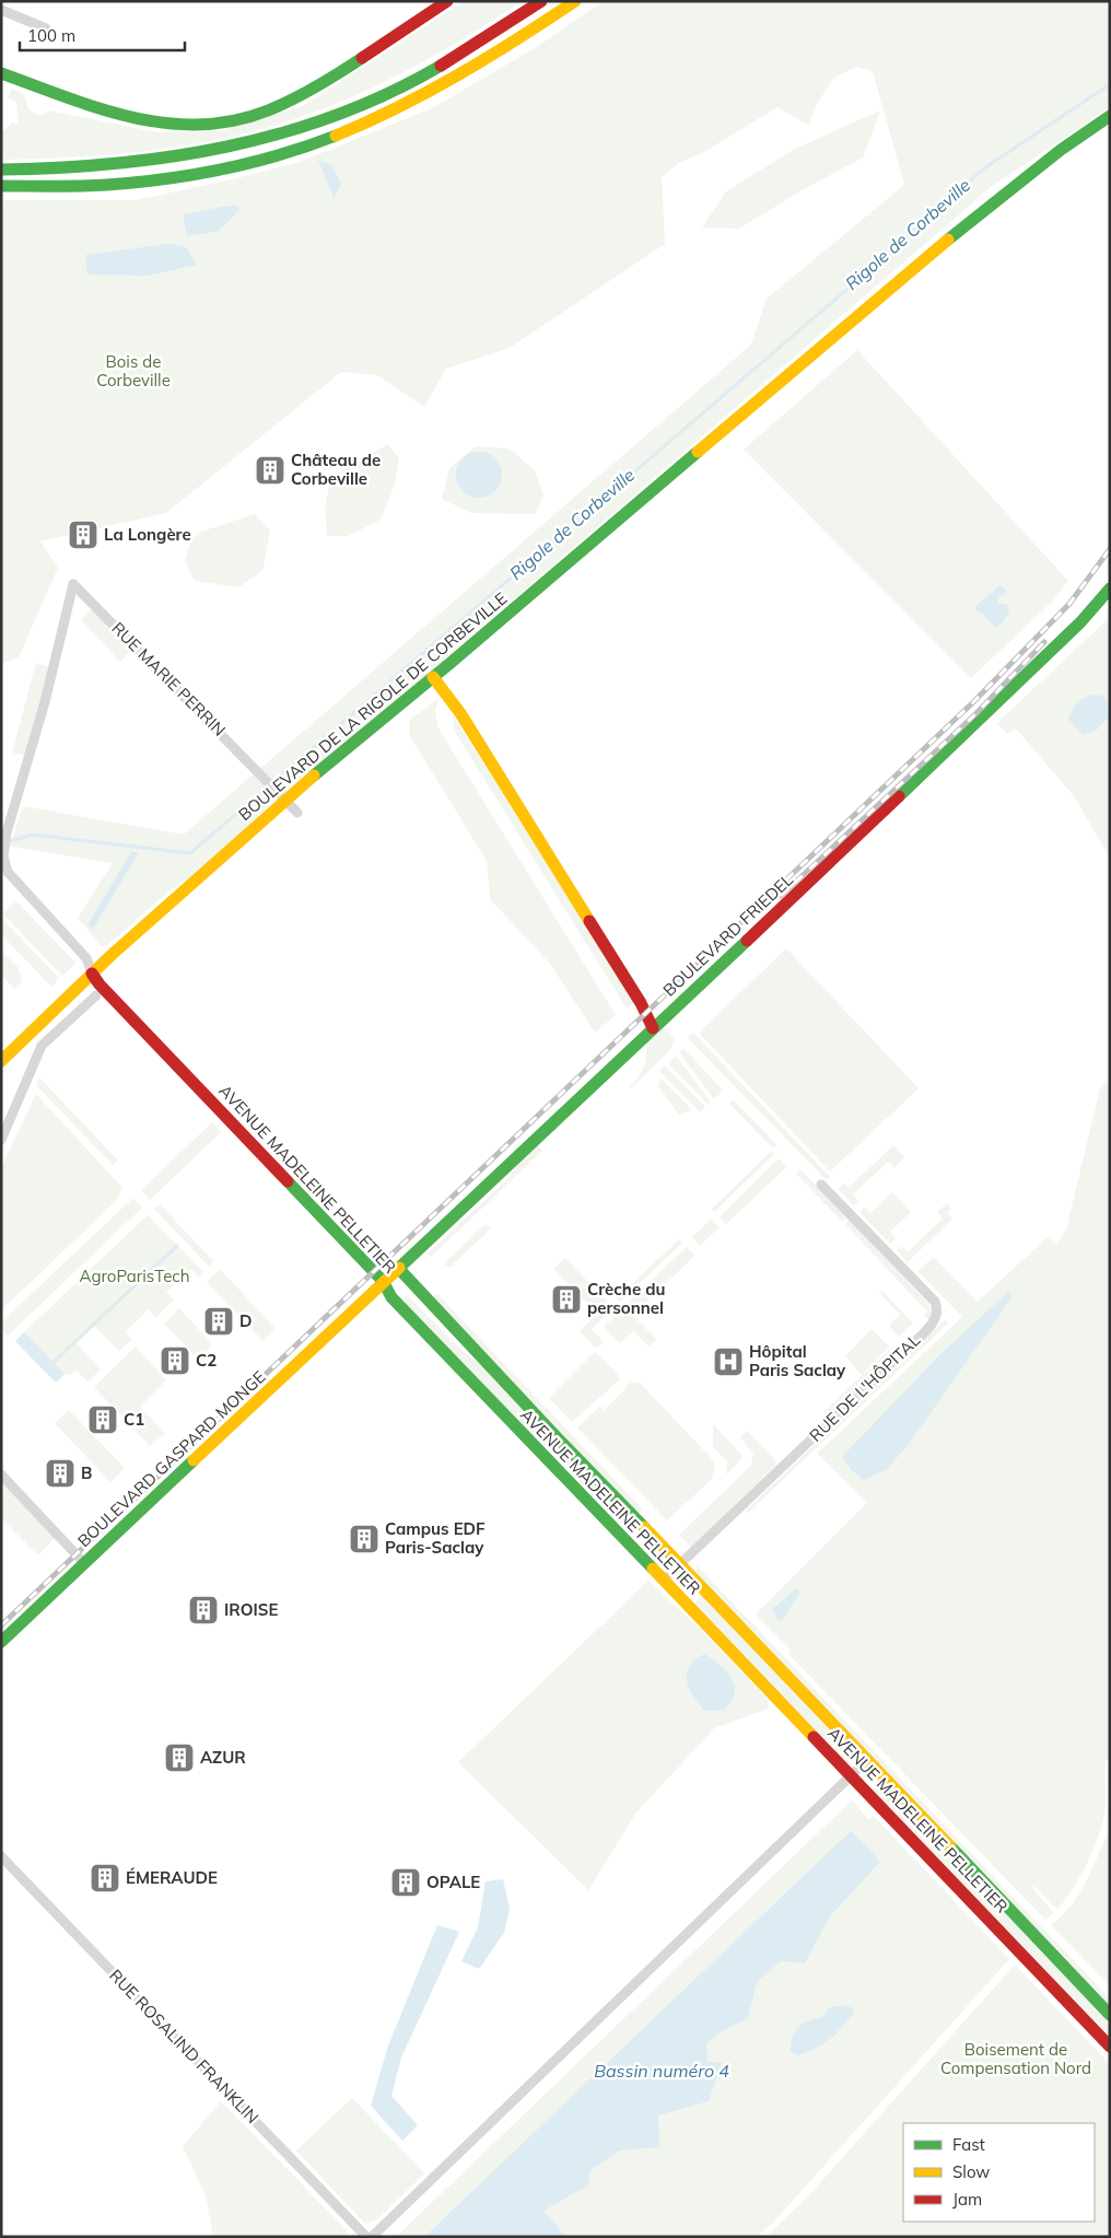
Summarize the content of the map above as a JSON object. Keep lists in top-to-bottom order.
{
  "streets": {
    "main road": [
      "BOULEVARD DE LA RIGOLE DE CORBEVILLE",
      "BOULEVARD FRIEDEL",
      "AVENUE MADELEINE PELLETIER",
      "BOULEVARD GASPARD MONGE"
    ],
    "street": ["RUE MARIE PERRIN", "RUE DE L'HÔPITAL", "RUE ROSALIND FRANKLIN"]
  },
  "crossings": [
    ["RUE MARIE PERRIN", "BOULEVARD DE LA RIGOLE DE CORBEVILLE"],
    ["RUE MARIE PERRIN", "AVENUE MADELEINE PELLETIER"],
    ["BOULEVARD DE LA RIGOLE DE CORBEVILLE", "AVENUE MADELEINE PELLETIER"],
    ["BOULEVARD FRIEDEL", "AVENUE MADELEINE PELLETIER"],
    ["BOULEVARD FRIEDEL", "BOULEVARD GASPARD MONGE"],
    ["AVENUE MADELEINE PELLETIER", "RUE DE L'HÔPITAL"]
  ],
  "water": ["Rigole de Corbeville", "Bassin numéro 4"],
  "parks": ["Bois de Corbeville", "AgroParisTech", "Boisement de Compensation Nord"],
  "places": {
    "building": [
      "Château de Corbeville",
      "La Longère",
      "Crèche du personnel",
      "D",
      "C2",
      "C1",
      "B",
      "Campus EDF Paris-Saclay",
      "IROISE",
      "AZUR",
      "ÉMERAUDE",
      "OPALE"
    ],
    "hospital": ["Hôpital Paris Saclay"]
  },
  "legend": ["Fast", "Slow", "Jam"],
  "scale_bar": "100 m"
}
